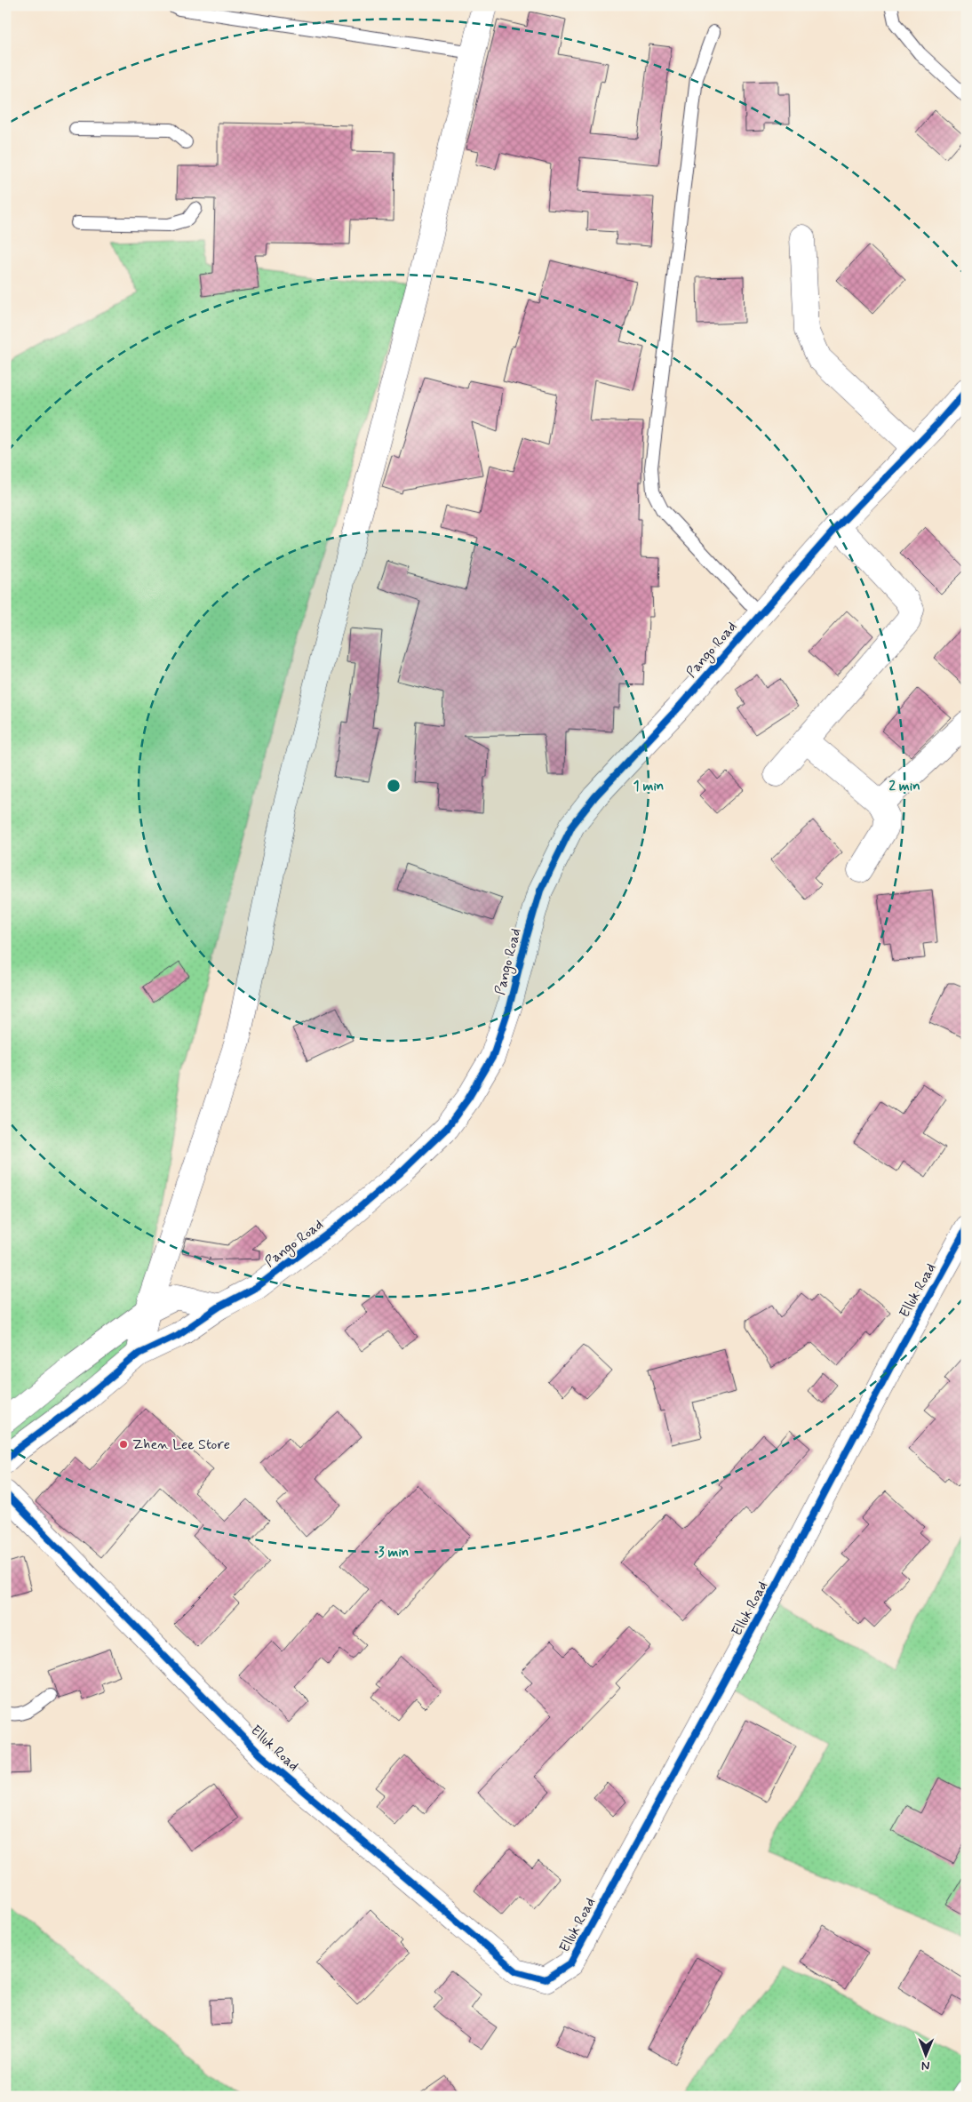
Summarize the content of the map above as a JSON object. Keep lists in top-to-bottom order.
{
  "streets": {
    "street": ["Pango Road", "Elluk Road"]
  },
  "places": ["Zhen Lee Store"],
  "north": "bottom",
  "rings": ["1 min", "2 min", "3 min"]
}
